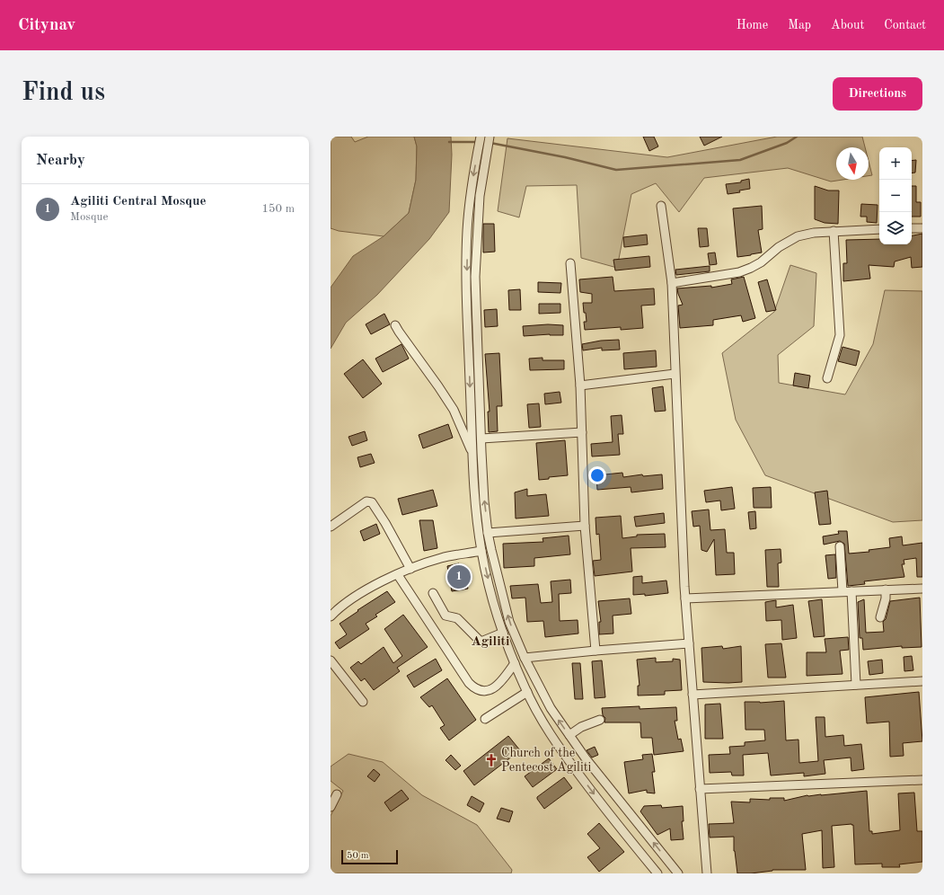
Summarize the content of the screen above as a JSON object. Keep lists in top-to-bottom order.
{
  "districts": ["Agiliti"],
  "places": {
    "church": ["Church of the Pentecost Agiliti"]
  },
  "scale_bar": "50 m",
  "north": "bottom",
  "page": {
    "header": "Citynav",
    "nav": [
      "Home",
      "Map",
      "About",
      "Contact"
    ],
    "buttons": "Directions",
    "title": "Find us",
    "heading": "Nearby",
    "map_buttons": ["+", "−"],
    "list": [
      {
        "mark": "1",
        "name": "Agiliti Central Mosque",
        "note": "Mosque",
        "value": "150 m"
      }
    ],
    "pins": "1",
    "scale": "50 m"
  }
}
